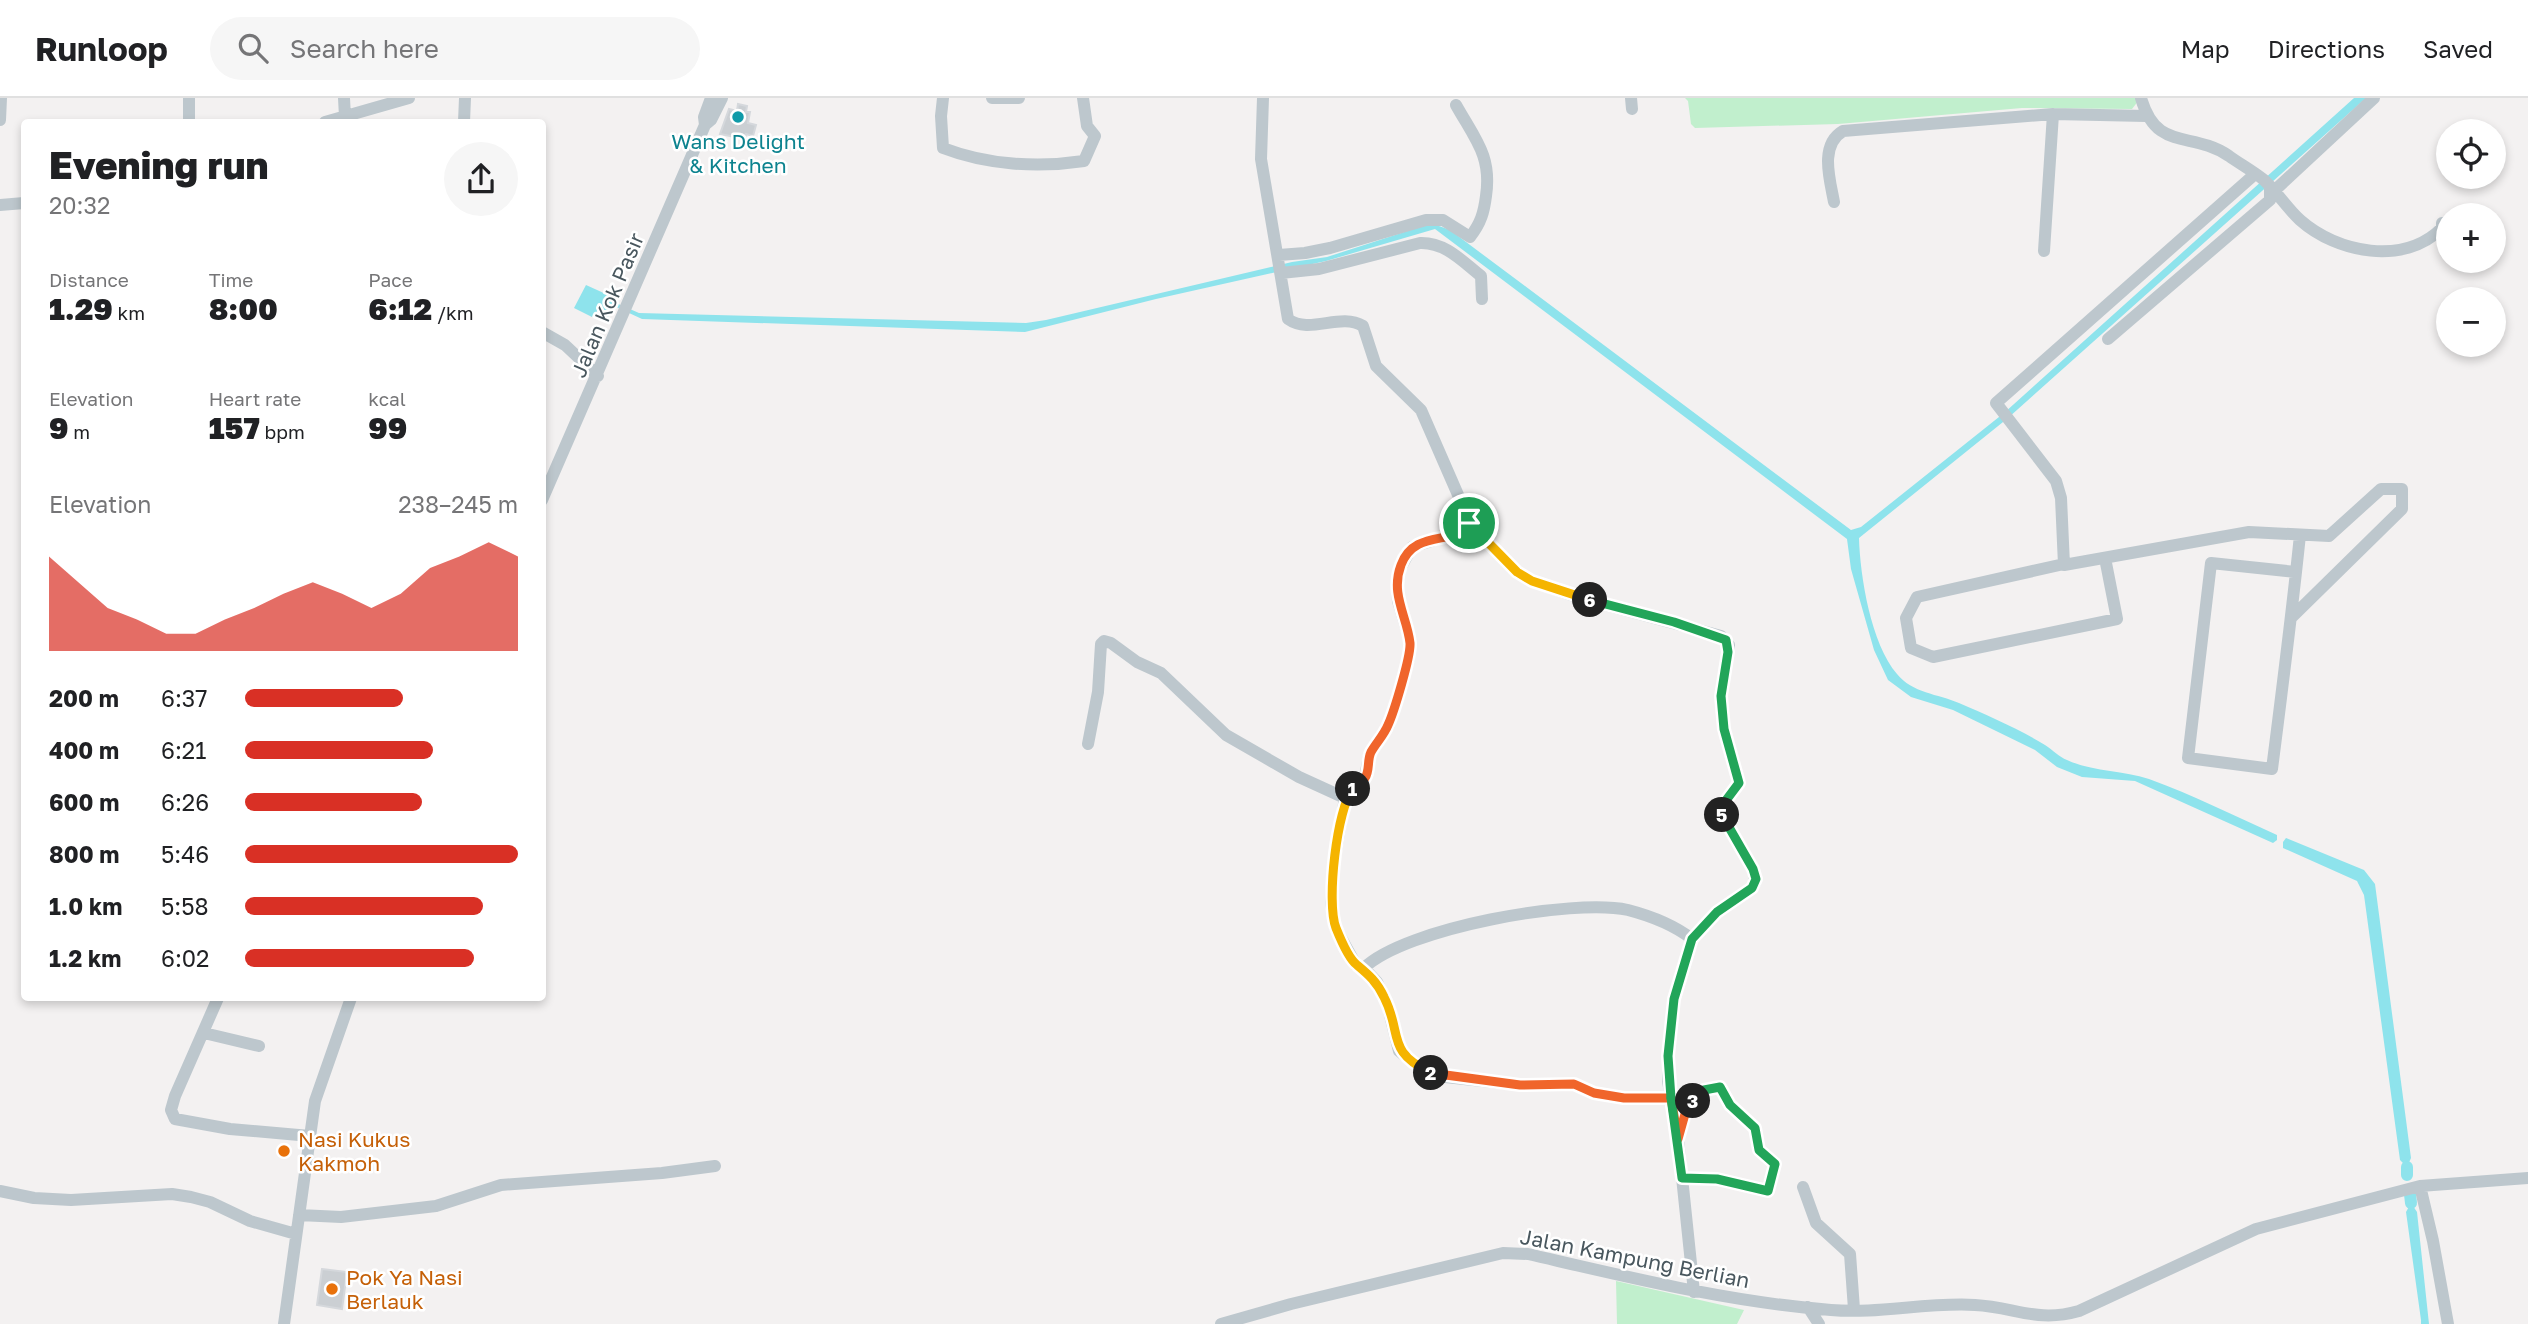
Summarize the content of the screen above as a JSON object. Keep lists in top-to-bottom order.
{
  "streets": {
    "street": ["Jalan Kok Pasir", "Jalan Kampung Berlian"]
  },
  "places": ["Wans Delight & Kitchen", "Nasi Kukus Kakmoh", "Pok Ya Nasi Berlauk"],
  "page": {
    "header": "Runloop",
    "search": "Search here",
    "nav": ["Map", "Directions", "Saved"],
    "map_buttons": ["+", "−"],
    "heading": ["Evening run", "20:32"],
    "stats": [
      ["Distance", "1.29 km"],
      ["Time", "8:00"],
      ["Pace", "6:12 /km"],
      ["Elevation", "9 m"],
      ["Heart rate", "157 bpm"],
      ["kcal", "99"]
    ],
    "chart": ["Elevation", "238–245 m"],
    "pins": [
      "6",
      "1",
      "5",
      "2",
      "3"
    ],
    "list": [
      {
        "name": "200 m",
        "note": "6:37"
      },
      {
        "name": "400 m",
        "note": "6:21"
      },
      {
        "name": "600 m",
        "note": "6:26"
      },
      {
        "name": "800 m",
        "note": "5:46"
      },
      {
        "name": "1.0 km",
        "note": "5:58"
      },
      {
        "name": "1.2 km",
        "note": "6:02"
      }
    ]
  }
}
